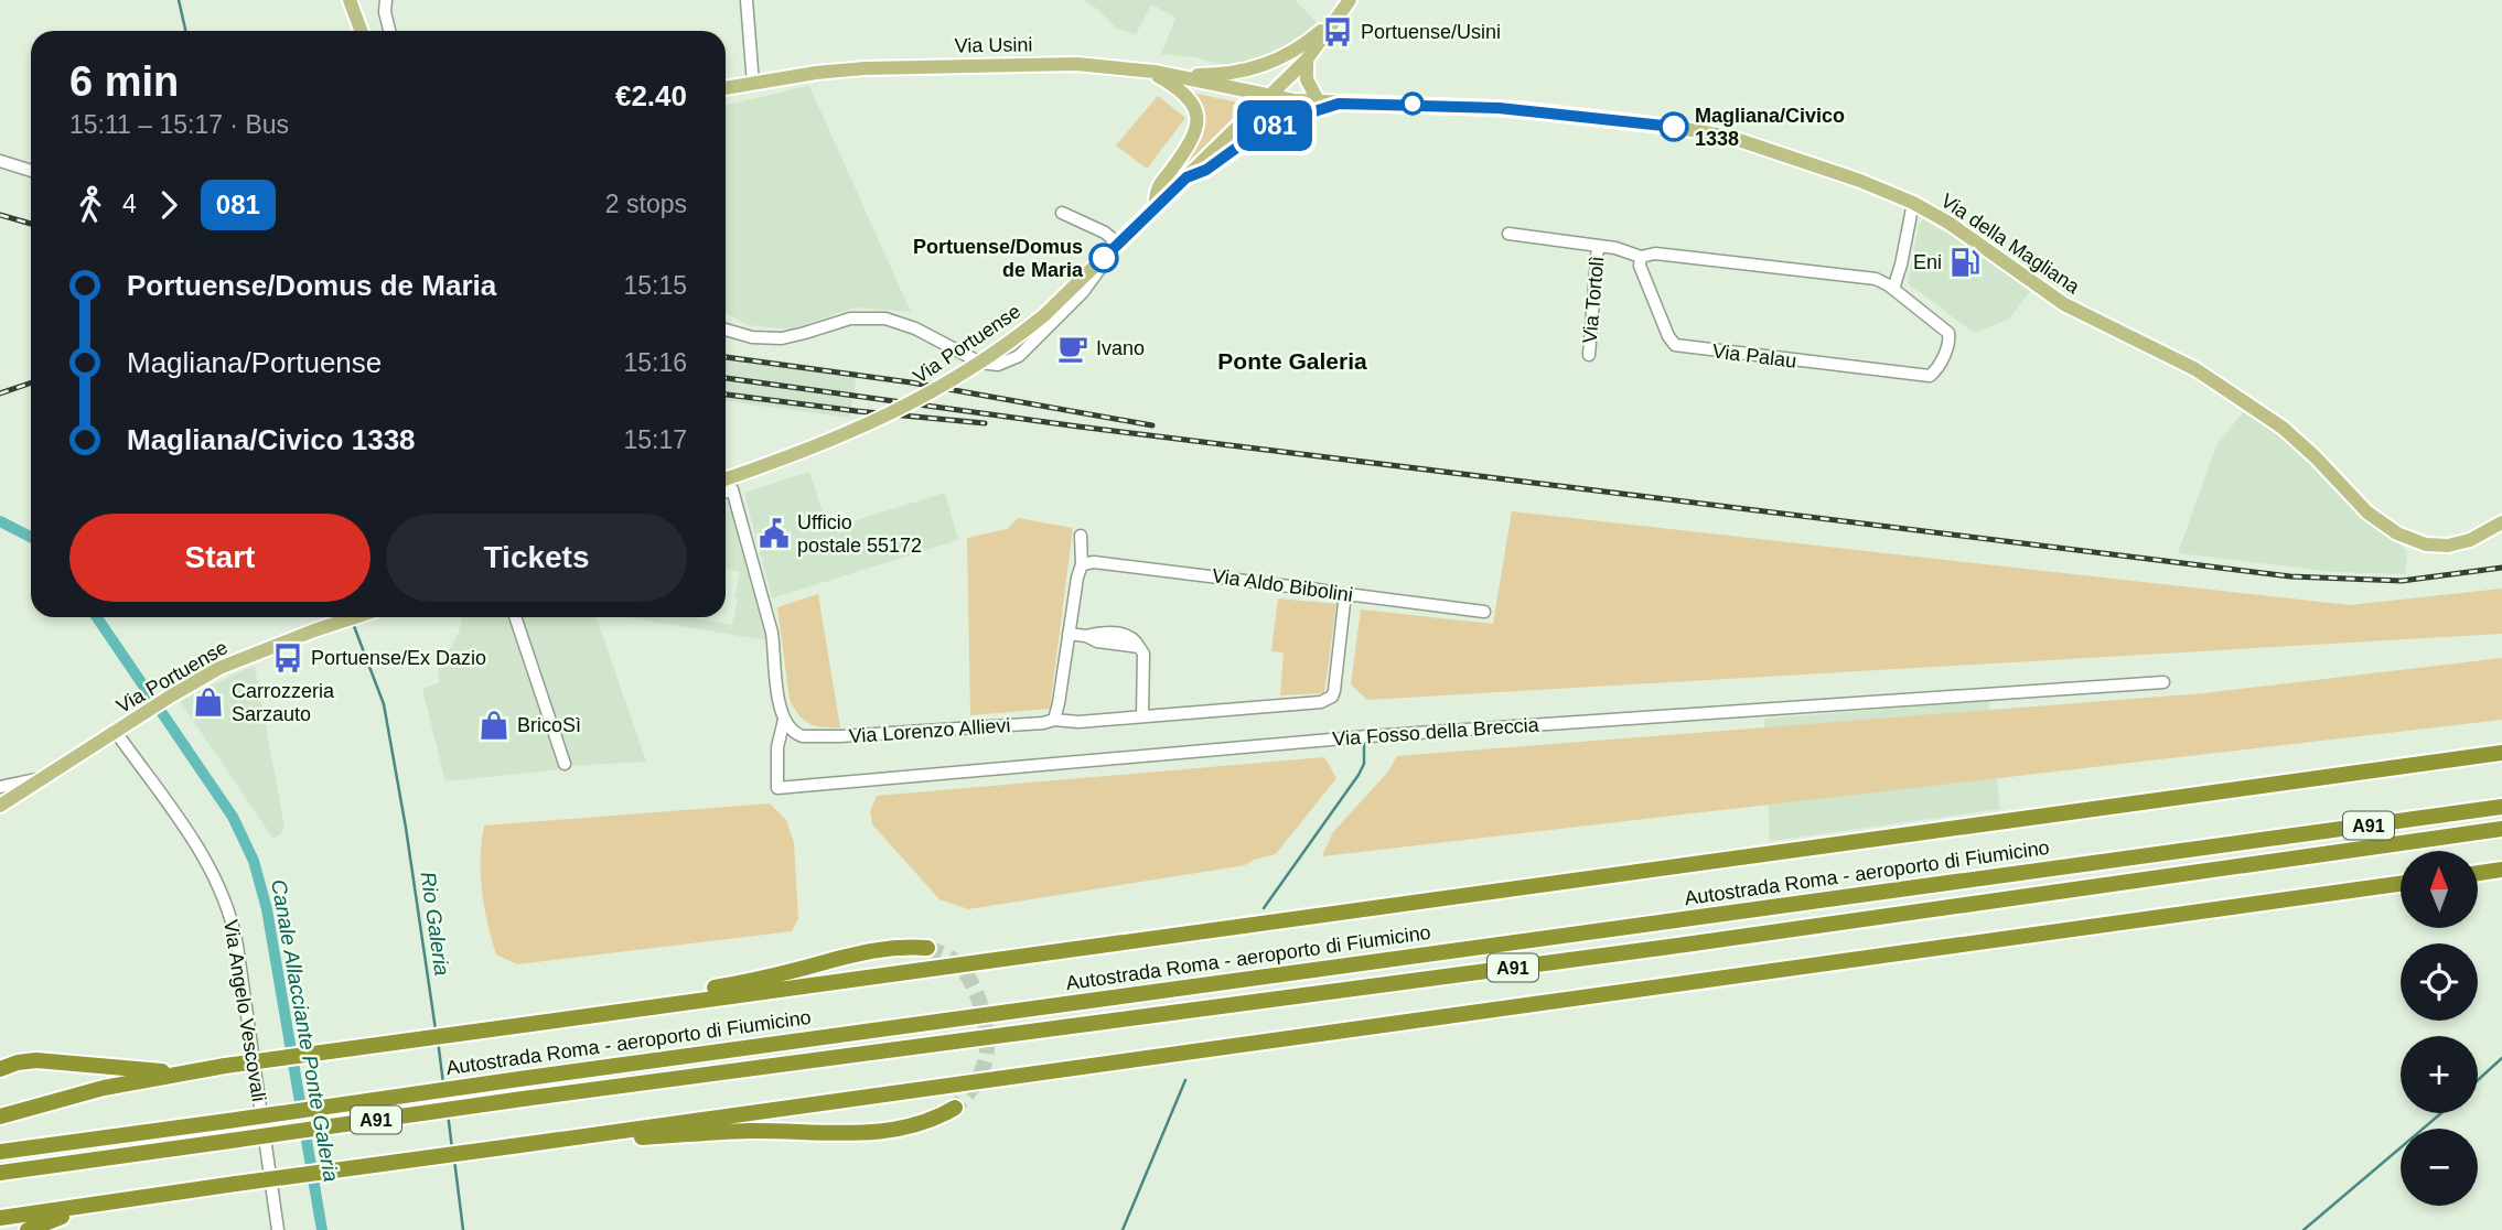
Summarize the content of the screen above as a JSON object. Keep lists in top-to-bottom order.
{
  "streets": {
    "highway": ["A91", "Autostrada Roma - aeroporto di Fiumicino"],
    "main road": ["Via Usini", "Via della Magliana", "Via Portuense"],
    "street": [
      "Via Tortolì",
      "Via Palau",
      "Via Aldo Bibolini",
      "Via Lorenzo Allievi",
      "Via Fosso della Breccia",
      "Via Angelo Vescovali"
    ]
  },
  "crossings": [
    ["Via Usini", "Via della Magliana"],
    ["Via Usini", "Via Portuense"],
    ["Via Portuense", "Via Angelo Vescovali"],
    ["Via Aldo Bibolini", "Via Lorenzo Allievi"],
    ["Via Lorenzo Allievi", "Via Fosso della Breccia"]
  ],
  "districts": ["Ponte Galeria"],
  "water": ["Rio Galeria", "Canale Allacciante Ponte Galeria"],
  "places": {
    "bus stop": ["Portuense/Usini", "Portuense/Ex Dazio"],
    "other": ["Magliana/Civico 1338", "Portuense/Domus de Maria"],
    "fuel station": ["Eni"],
    "cafe": ["Ivano"],
    "public building": ["Ufficio postale 55172"],
    "shop": ["Carrozzeria Sarzauto", "BricoSì"]
  },
  "lines": ["bus line 081"],
  "north": "top",
  "page": {
    "on_map": "081",
    "heading": ["6 min", "15:11 – 15:17 · Bus", "€2.40"],
    "legs": ["4", "081", "2 stops"],
    "list": [
      {
        "name": "Portuense/Domus de Maria",
        "value": "15:15"
      },
      {
        "name": "Magliana/Portuense",
        "value": "15:16"
      },
      {
        "name": "Magliana/Civico 1338",
        "value": "15:17"
      }
    ],
    "buttons": ["Start", "Tickets"],
    "map_buttons": ["+", "−"]
  }
}
